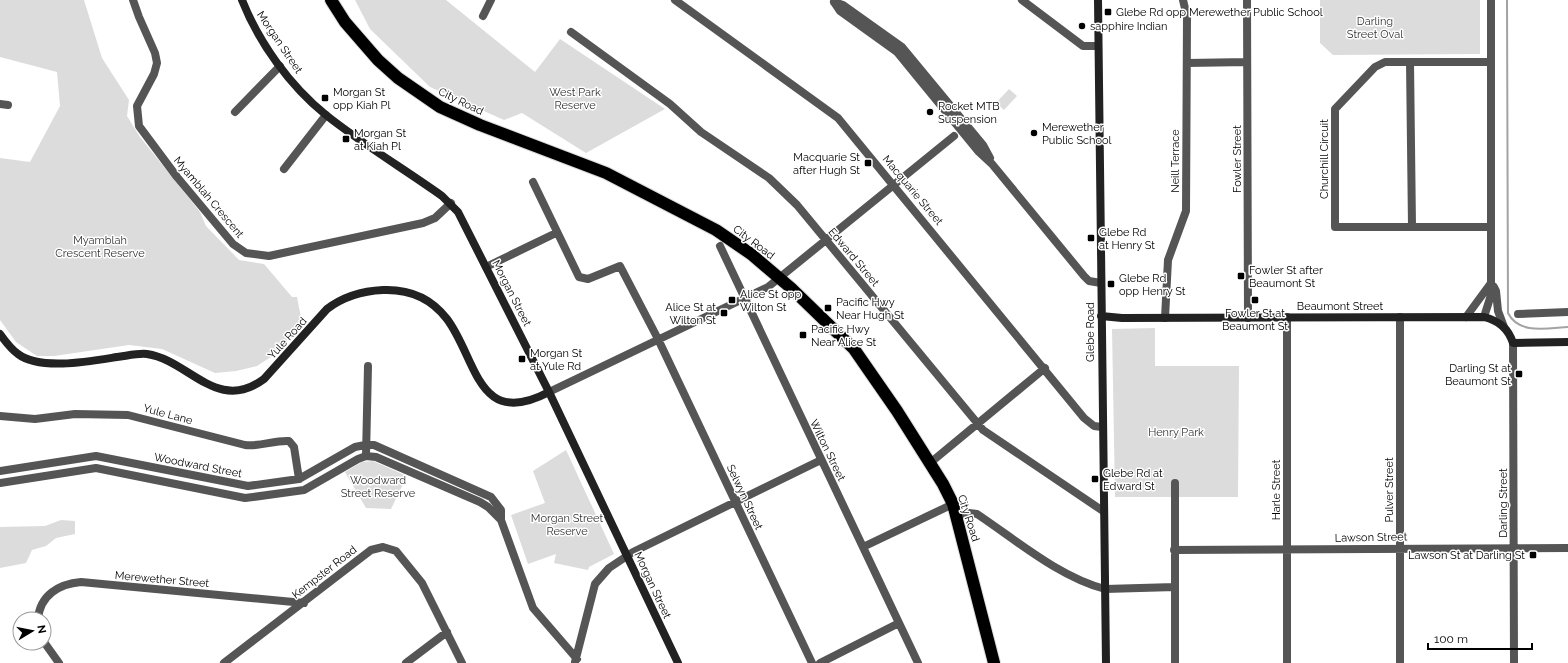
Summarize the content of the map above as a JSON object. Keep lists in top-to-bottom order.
{
  "streets": {
    "highway": ["City Road"],
    "street": [
      "Morgan Street",
      "Fowler Street",
      "Churchill Circuit",
      "Neill Terrace",
      "Macquarie Street",
      "Myamblah Crescent",
      "Edward Street",
      "Beaumont Street",
      "Glebe Road",
      "Yule Road",
      "Yule Lane",
      "Wilton Street",
      "Woodward Street",
      "Harle Street",
      "Pulver Street",
      "Selwyn Street",
      "Darling Street",
      "Lawson Street",
      "Kempster Road",
      "Merewether Street"
    ]
  },
  "crossings": [
    ["Morgan Street", "Myamblah Crescent"],
    ["Morgan Street", "Yule Road"],
    ["Fowler Street", "Beaumont Street"],
    ["Neill Terrace", "Beaumont Street"],
    ["Macquarie Street", "Glebe Road"],
    ["Edward Street", "Glebe Road"],
    ["Beaumont Street", "Glebe Road"],
    ["Beaumont Street", "Harle Street"],
    ["Beaumont Street", "Pulver Street"],
    ["Yule Lane", "Woodward Street"],
    ["Harle Street", "Lawson Street"],
    ["Pulver Street", "Lawson Street"],
    ["Darling Street", "Lawson Street"],
    ["Kempster Road", "Merewether Street"]
  ],
  "parks": [
    "Darling Street Oval",
    "West Park Reserve",
    "Myamblah Crescent Reserve",
    "Henry Park",
    "Woodward Street Reserve",
    "Morgan Street Reserve"
  ],
  "places": {
    "transit": [
      "Glebe Rd opp Merewether Public School",
      "Morgan St opp Kiah Pl",
      "Morgan St at Kiah Pl",
      "Macquarie St after Hugh St",
      "Glebe Rd at Henry St",
      "Fowler St after Beaumont St",
      "Glebe Rd opp Henry St",
      "Alice St opp Wilton St",
      "Fowler St at Beaumont St",
      "Pacific Hwy Near Hugh St",
      "Alice St at Wilton St",
      "Pacific Hwy Near Alice St",
      "Morgan St at Yule Rd",
      "Darling St at Beaumont St",
      "Glebe Rd at Edward St",
      "Lawson St at Darling St"
    ],
    "other": ["sapphire Indian", "Rocket MTB Suspension", "Merewether Public School"]
  },
  "scale_bar": "100 m",
  "north": "right"
}
